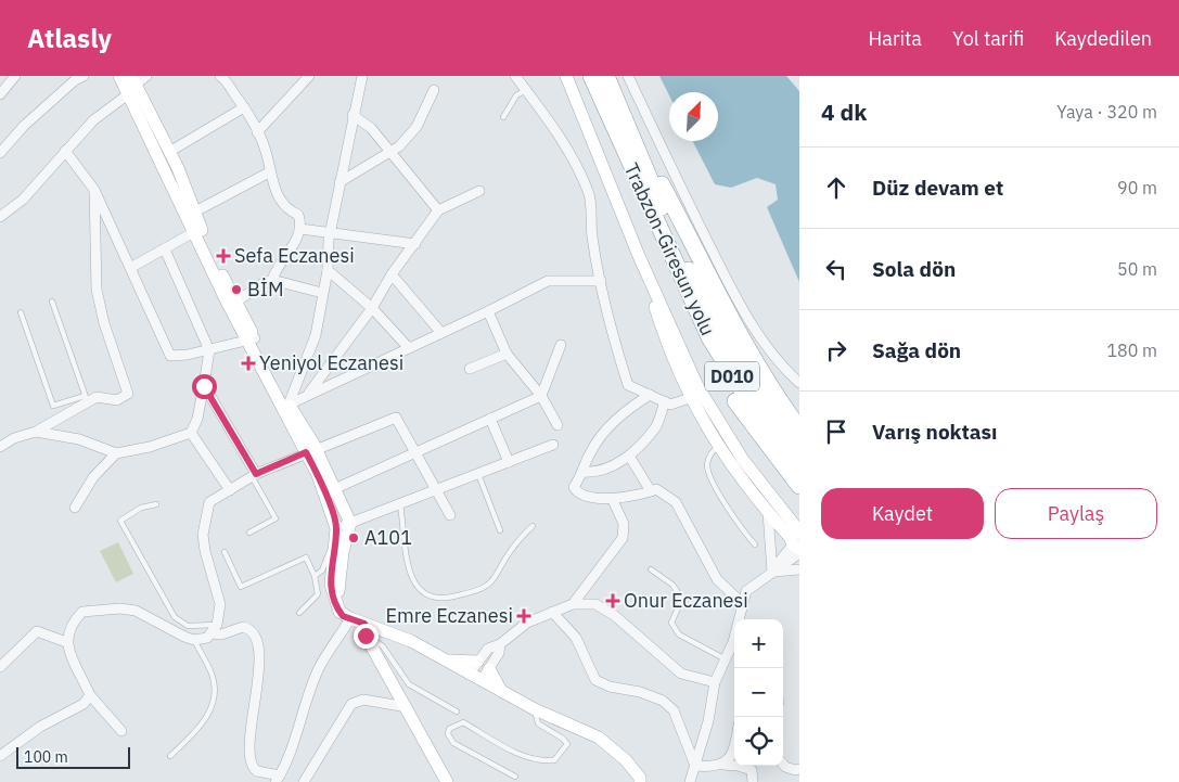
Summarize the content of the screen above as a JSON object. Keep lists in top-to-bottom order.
{
  "streets": {
    "highway": ["Trabzon-Giresun yolu", "D010"]
  },
  "places": {
    "health": [
      "Sefa Eczanesi",
      "Yeniyol Eczanesi",
      "Onur Eczanesi",
      "Emre Eczanesi"
    ],
    "other": ["BİM", "A101"]
  },
  "scale_bar": "100 m",
  "north": "top right",
  "page": {
    "header": "Atlasly",
    "nav": ["Harita", "Yol tarifi", "Kaydedilen"],
    "heading": ["4 dk", "Yaya · 320 m"],
    "list": [
      ["Düz devam et", "90 m"],
      ["Sola dön", "50 m"],
      ["Sağa dön", "180 m"],
      "Varış noktası"
    ],
    "buttons": ["Kaydet", "Paylaş"],
    "map_buttons": ["+", "−"],
    "scale": "100 m"
  }
}
